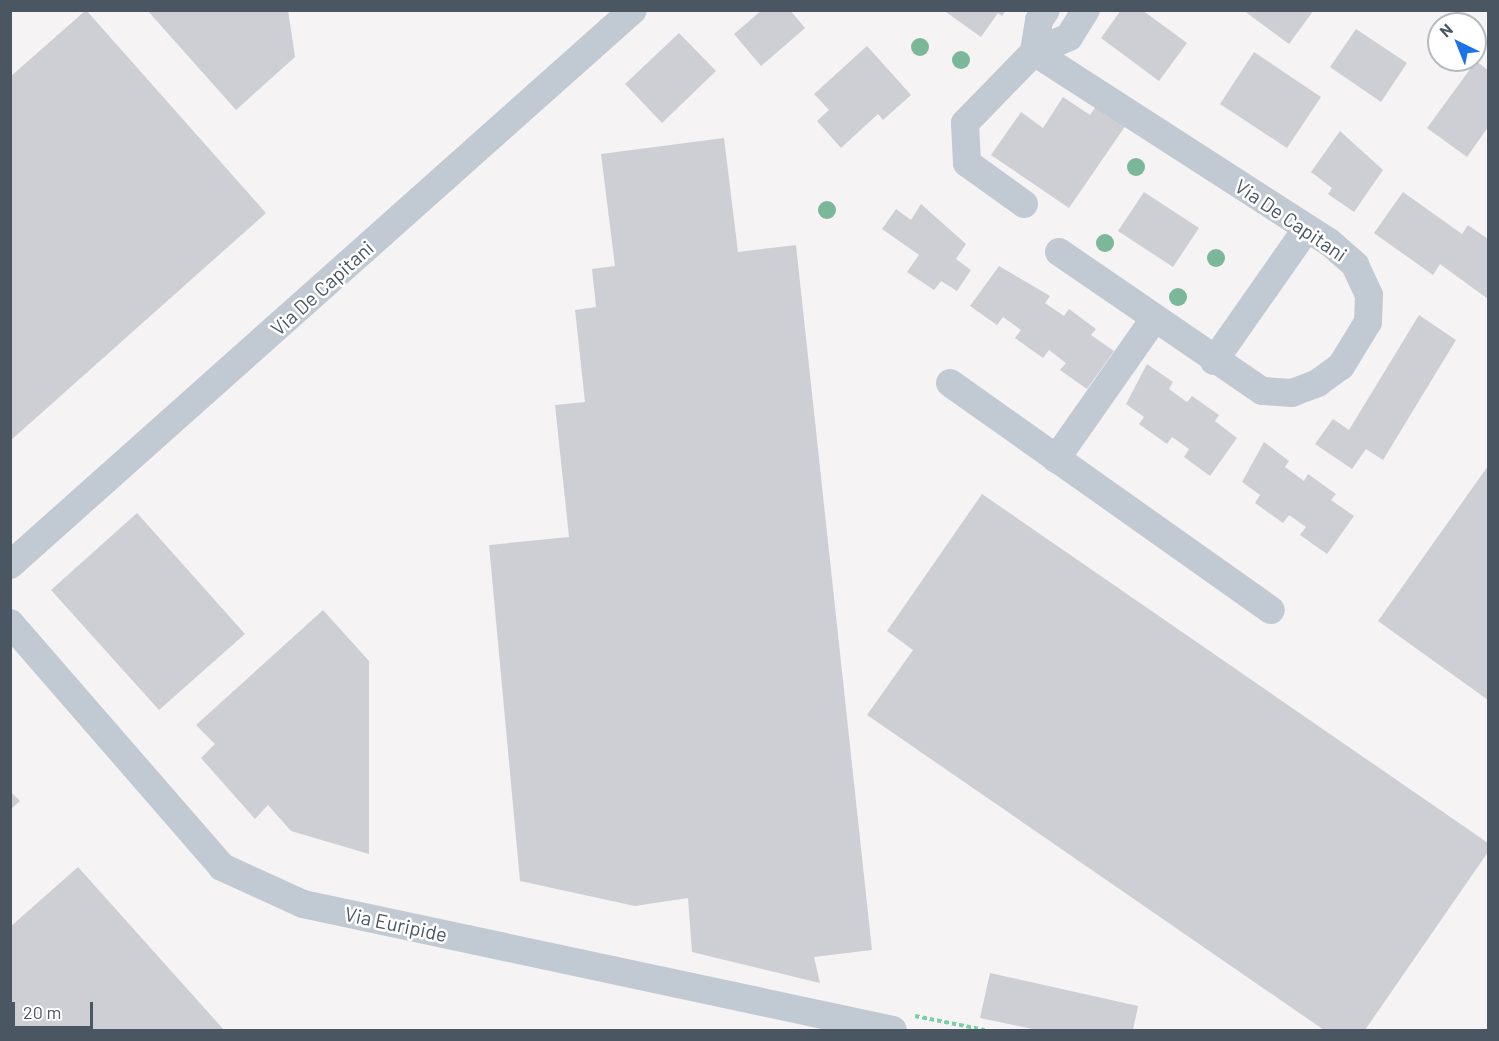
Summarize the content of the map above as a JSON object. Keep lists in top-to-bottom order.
{
  "streets": {
    "street": ["Via De Capitani", "Via Euripide"]
  },
  "scale_bar": "20 m",
  "north": "top left"
}
